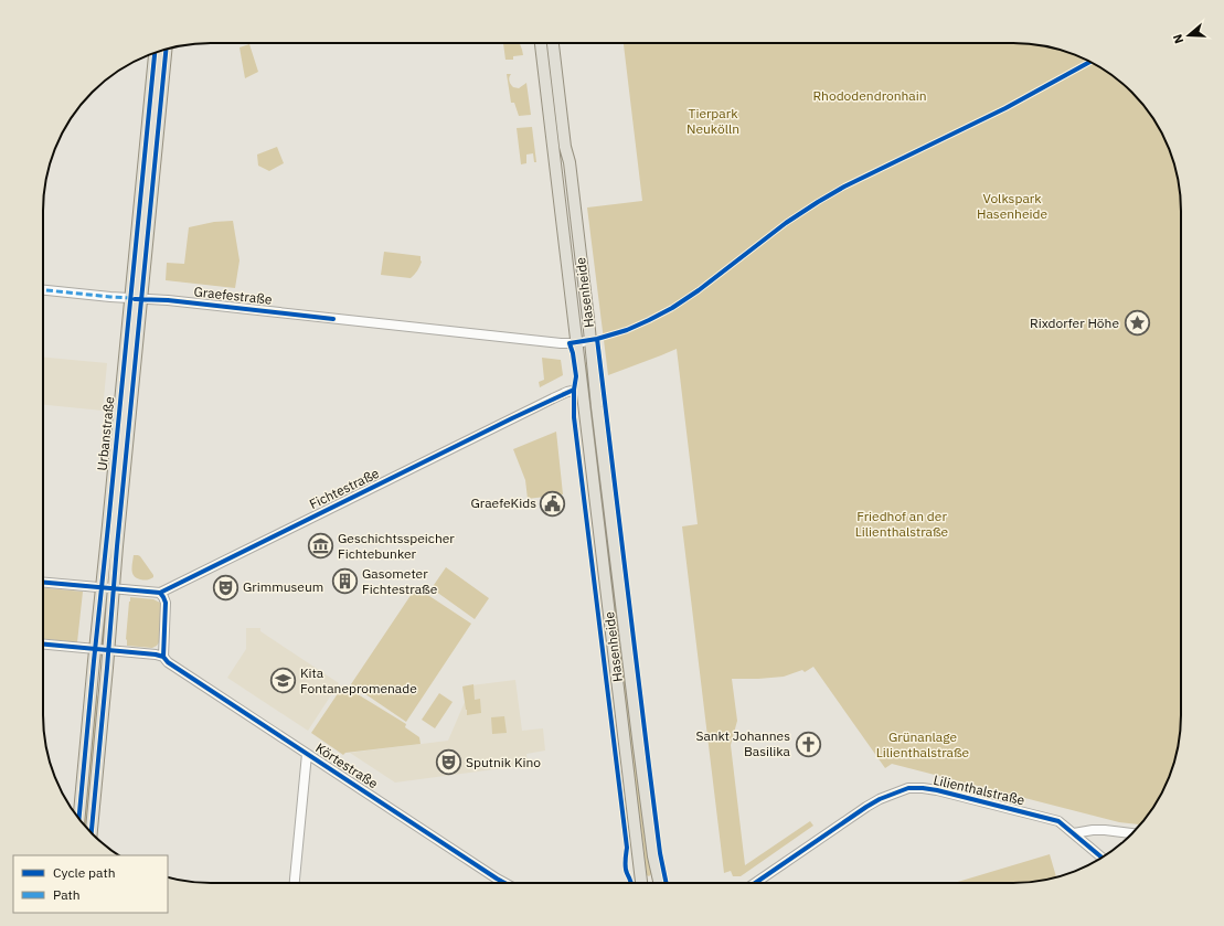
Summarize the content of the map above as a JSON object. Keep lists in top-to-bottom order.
{
  "streets": {
    "main road": ["Hasenheide", "Urbanstraße"],
    "street": [
      "Graefestraße",
      "Fichtestraße",
      "Körtestraße",
      "Lilienthalstraße"
    ]
  },
  "crossings": [
    ["Hasenheide", "Graefestraße"],
    ["Hasenheide", "Fichtestraße"],
    ["Graefestraße", "Urbanstraße"],
    ["Urbanstraße", "Körtestraße"]
  ],
  "parks": [
    "Rhododendronhain",
    "Tierpark Neukölln",
    "Volkspark Hasenheide",
    "Friedhof an der Lilienthalstraße",
    "Grünanlage Lilienthalstraße"
  ],
  "places": {
    "place": ["Rixdorfer Höhe"],
    "public building": ["GraefeKids"],
    "museum": ["Geschichtsspeicher Fichtebunker"],
    "building": ["Gasometer Fichtestraße"],
    "theatre": ["Grimmuseum", "Sputnik Kino"],
    "school or university": ["Kita Fontanepromenade"],
    "church": ["Sankt Johannes Basilika"]
  },
  "legend": ["Cycle path", "Path"],
  "north": "left"
}
